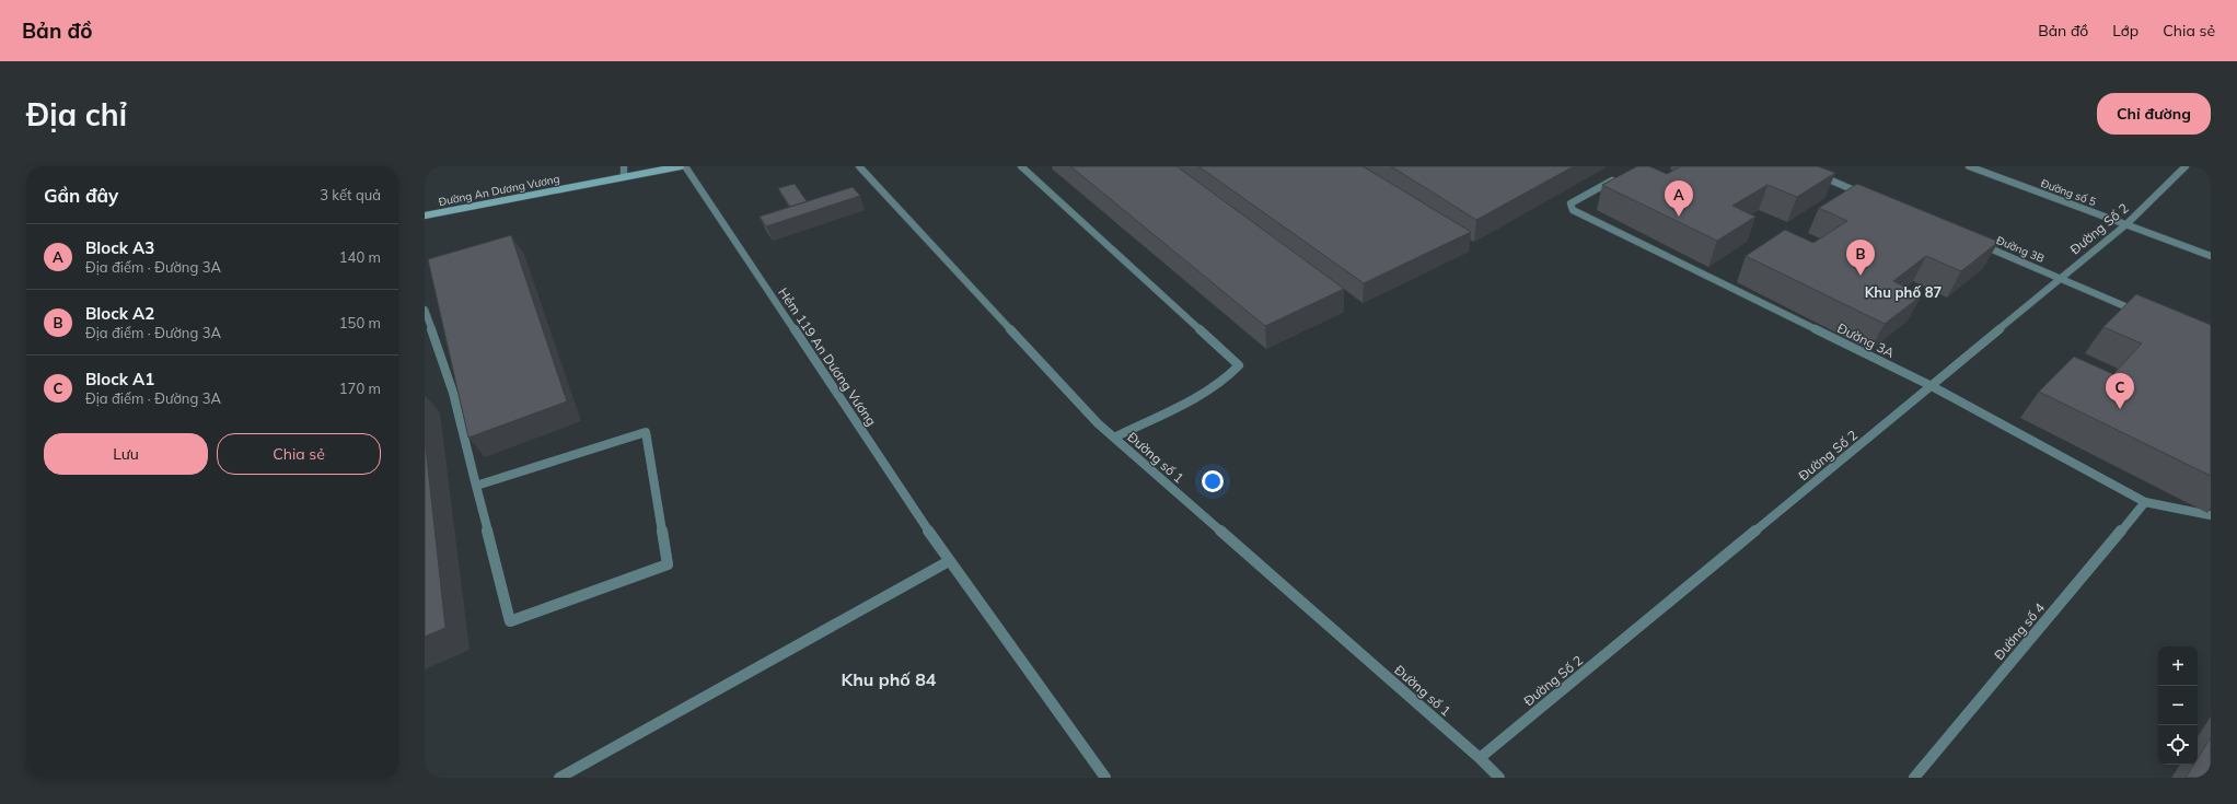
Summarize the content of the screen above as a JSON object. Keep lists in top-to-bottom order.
{
  "streets": {
    "main road": ["Đường An Dương Vương"],
    "street": [
      "Đường số 5",
      "Đường Số 2",
      "Đường 3B",
      "Đường 3A",
      "Hẻm 119 An Dương Vương",
      "Đường số 1",
      "Đường số 4"
    ]
  },
  "crossings": [
    ["Đường số 5", "Đường Số 2"],
    ["Đường Số 2", "Đường 3B"],
    ["Đường Số 2", "Đường 3A"],
    ["Đường Số 2", "Đường số 1"],
    ["Đường 3A", "Đường số 4"]
  ],
  "districts": ["Khu phố 87", "Khu phố 84"],
  "page": {
    "header": "Bản đồ",
    "nav": ["Bản đồ", "Lớp", "Chia sẻ"],
    "buttons": [
      "Chỉ đường",
      ["Lưu", "Chia sẻ"]
    ],
    "title": "Địa chỉ",
    "heading": ["Gần đây", "3 kết quả"],
    "pins": ["A", "B", "C"],
    "list": [
      {
        "mark": "A",
        "name": "Block A3",
        "note": "Địa điểm · Đường 3A",
        "value": "140 m"
      },
      {
        "mark": "B",
        "name": "Block A2",
        "note": "Địa điểm · Đường 3A",
        "value": "150 m"
      },
      {
        "mark": "C",
        "name": "Block A1",
        "note": "Địa điểm · Đường 3A",
        "value": "170 m"
      }
    ],
    "map_buttons": ["+", "−"]
  }
}
